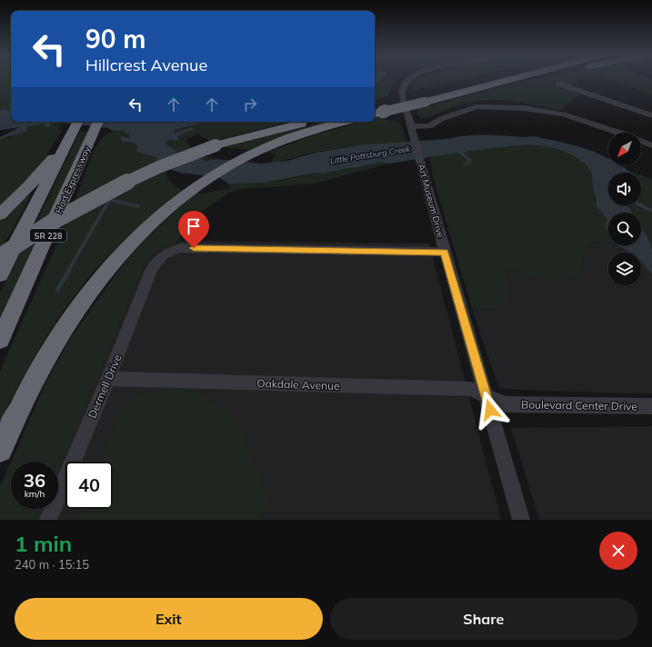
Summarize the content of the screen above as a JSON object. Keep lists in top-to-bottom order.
{
  "streets": {
    "highway": ["Hart Expressway", "SR 228"],
    "street": [
      "Art Museum Drive",
      "Oakdale Avenue",
      "Dermell Drive",
      "Boulevard Center Drive"
    ]
  },
  "crossings": [
    ["Art Museum Drive", "Oakdale Avenue"],
    ["Art Museum Drive", "Dermell Drive"],
    ["Art Museum Drive", "Boulevard Center Drive"],
    ["Oakdale Avenue", "Dermell Drive"],
    ["Oakdale Avenue", "Boulevard Center Drive"]
  ],
  "water": ["Little Pottsburg Creek"],
  "north": "bottom left",
  "page": {
    "turn": ["90 m", "Hillcrest Avenue"],
    "speed": "36 km/h",
    "limit": "40",
    "heading": ["1 min", "240 m · 15:15"],
    "buttons": ["Exit", "Share"]
  }
}
